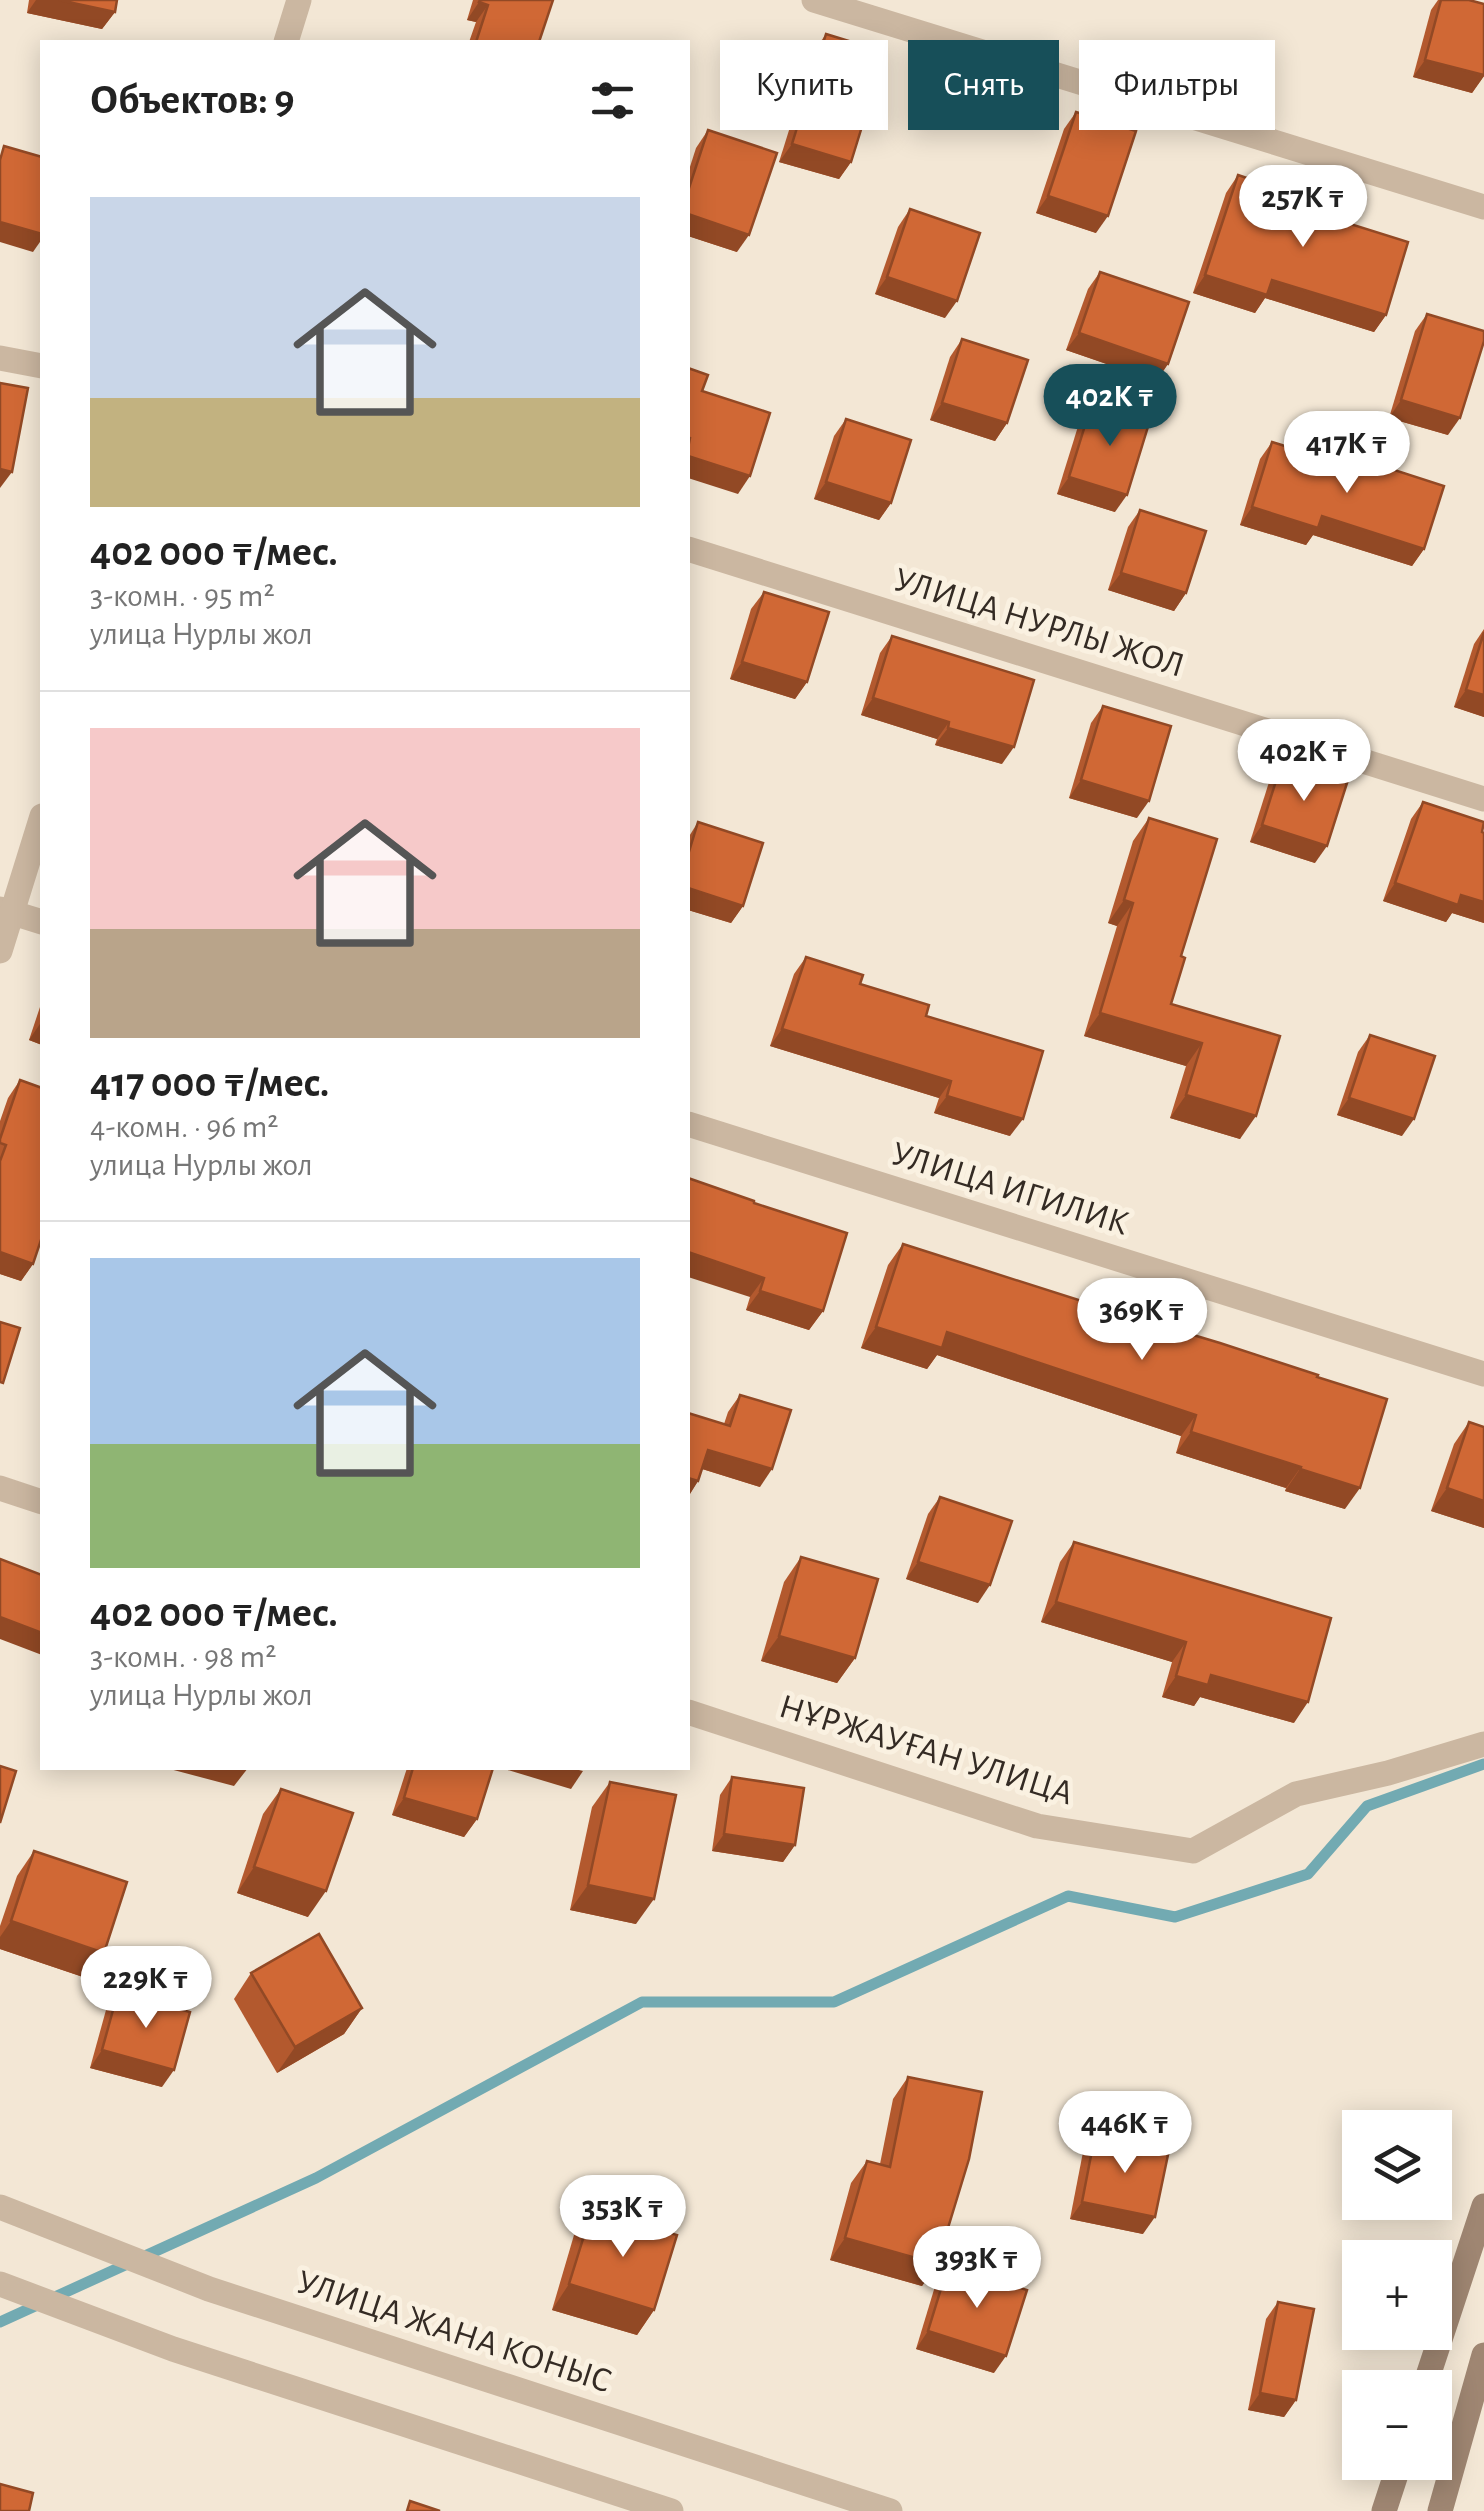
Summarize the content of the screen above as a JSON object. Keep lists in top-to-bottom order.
{
  "streets": {
    "street": [
      "УЛИЦА НУРЛЫ ЖОЛ",
      "УЛИЦА ИГИЛИК",
      "НҰРЖАУҒАН УЛИЦА",
      "УЛИЦА ЖАНА КОНЫС"
    ]
  },
  "page": {
    "chip": ["Купить", "Снять", "Фильтры"],
    "heading": "Объектов: 9",
    "list": [
      {
        "name": "402 000 ₸/мес.",
        "note": "3-комн. · 95 m² · улица Нурлы жол"
      },
      {
        "name": "417 000 ₸/мес.",
        "note": "4-комн. · 96 m² · улица Нурлы жол"
      },
      {
        "name": "402 000 ₸/мес.",
        "note": "3-комн. · 98 m² · улица Нурлы жол"
      }
    ],
    "price": [
      "257K ₸",
      "402K ₸",
      "417K ₸",
      "402K ₸",
      "369K ₸",
      "229K ₸",
      "446K ₸",
      "353K ₸",
      "393K ₸"
    ],
    "map_buttons": ["+", "−"]
  }
}
